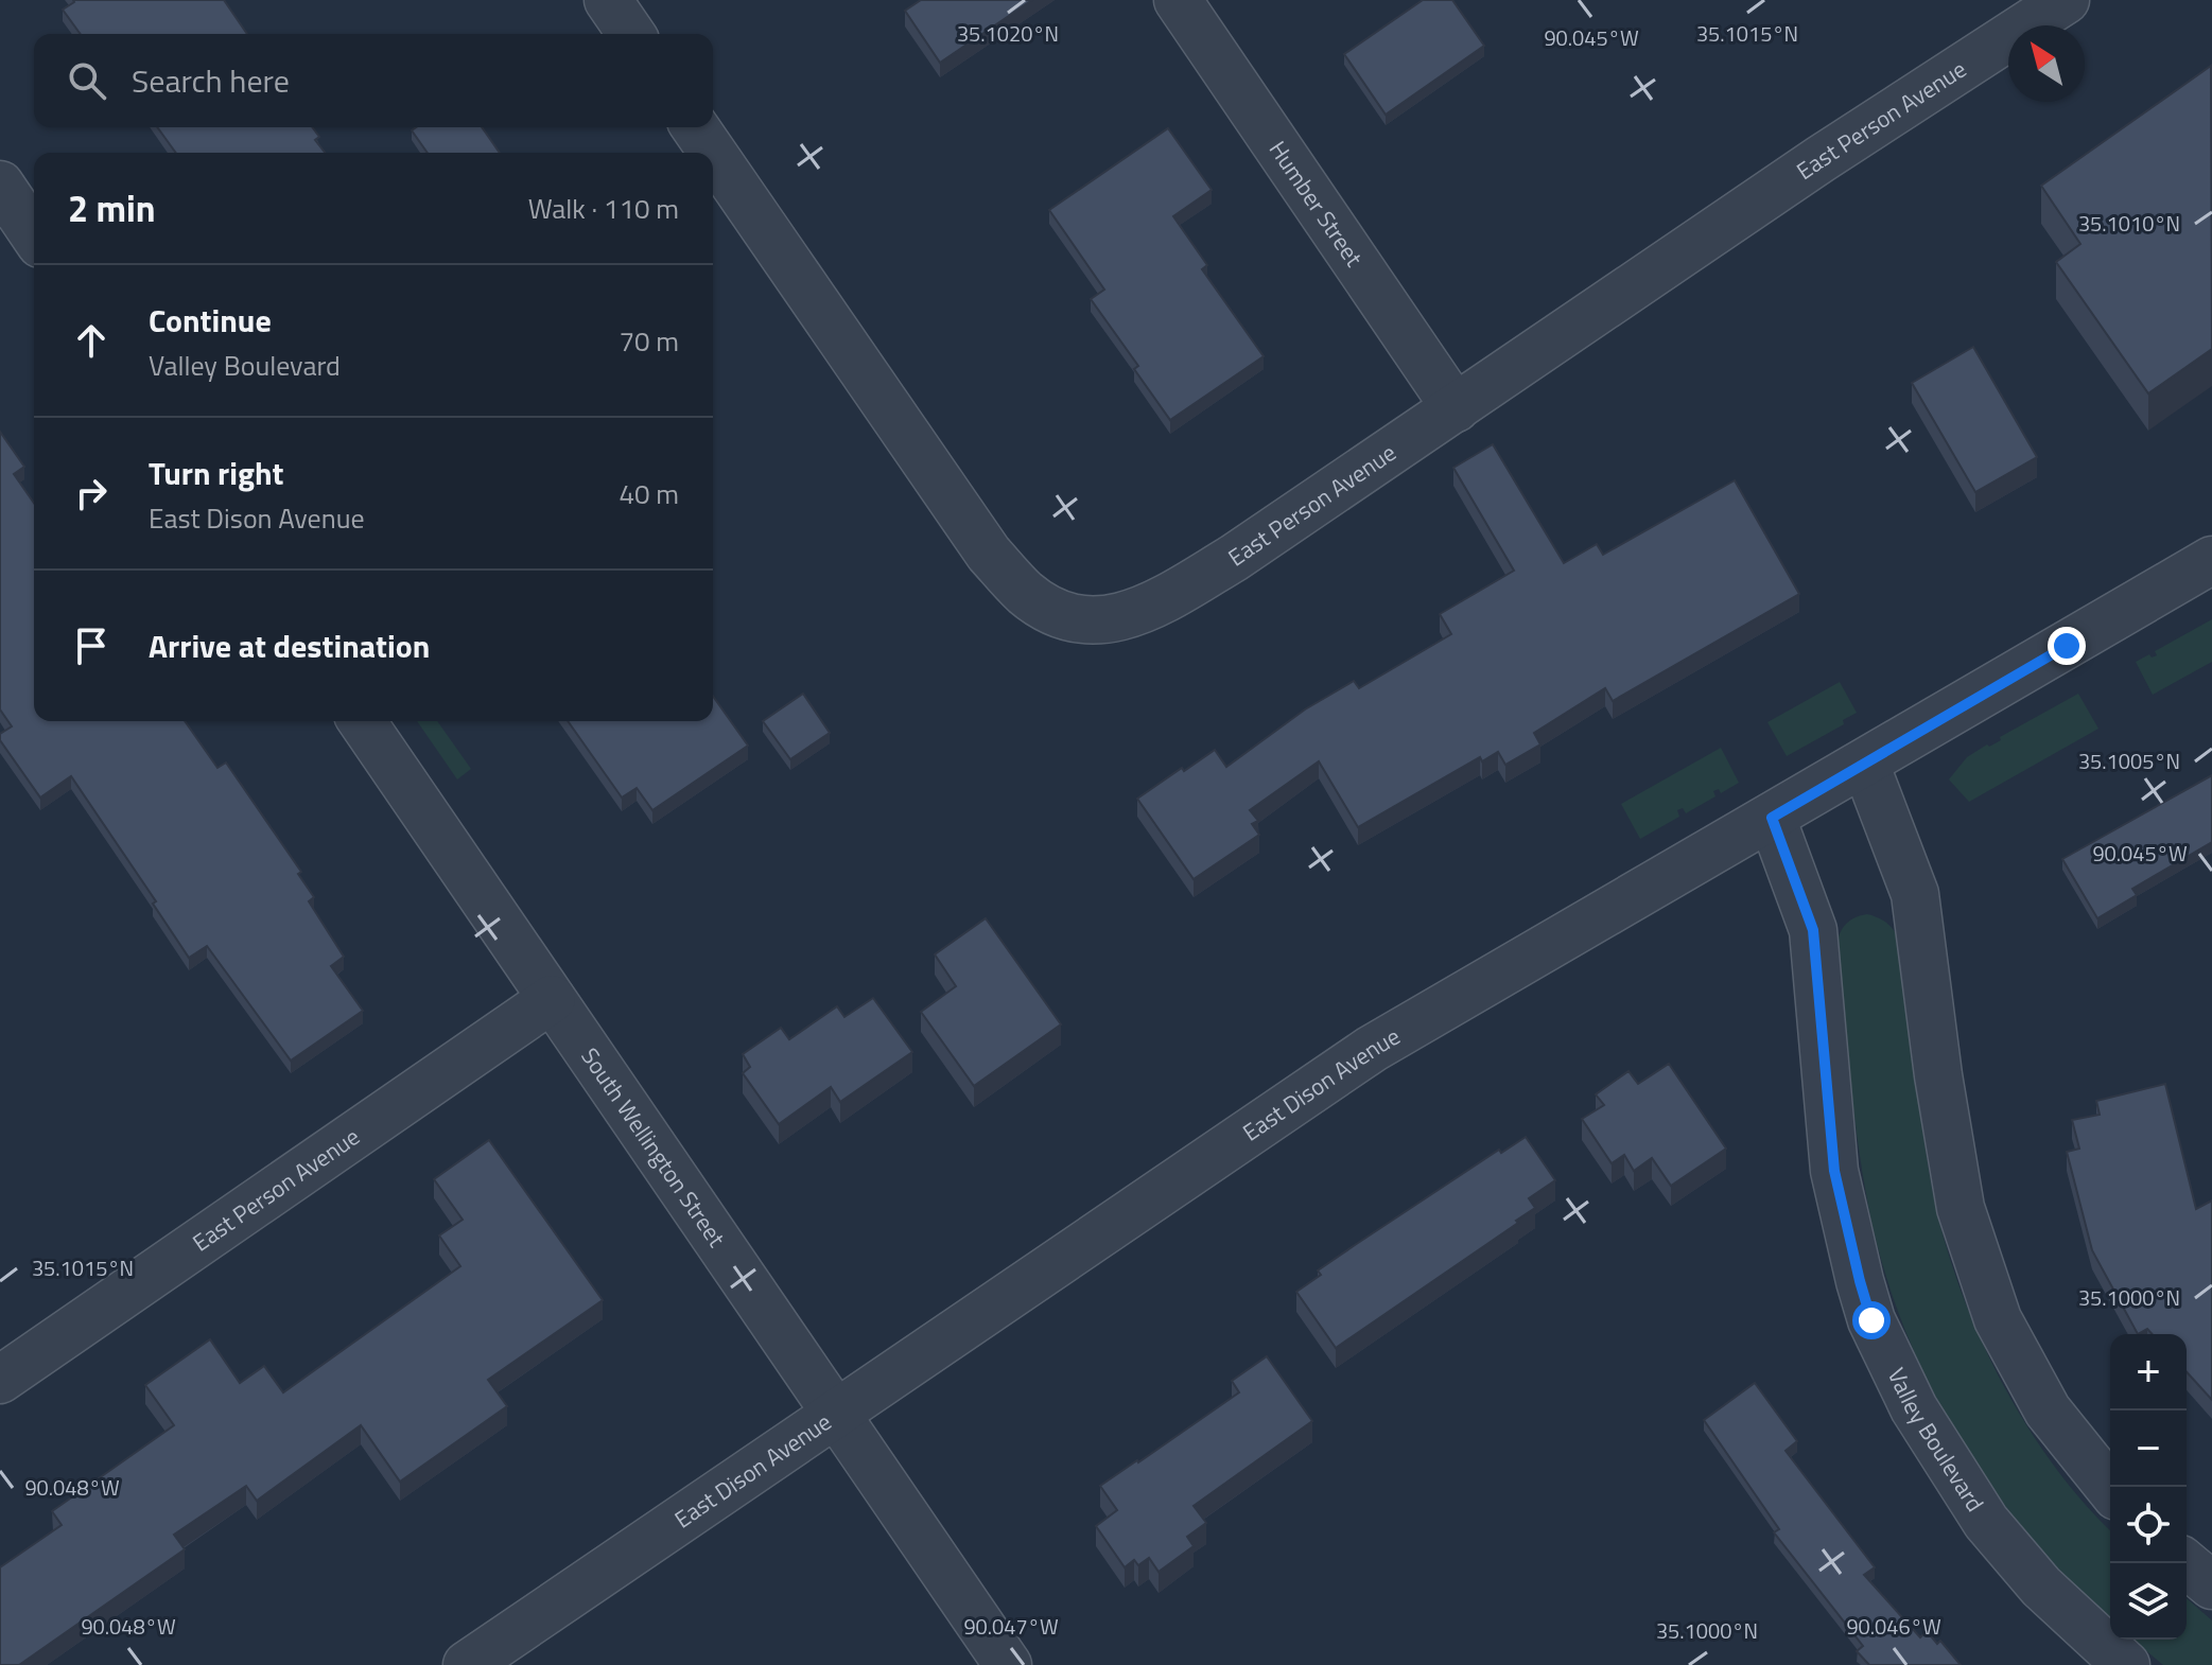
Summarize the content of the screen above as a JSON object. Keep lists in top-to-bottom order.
{
  "streets": {
    "street": [
      "East Person Avenue",
      "Humber Street",
      "East Dison Avenue",
      "South Wellington Street",
      "Valley Boulevard"
    ]
  },
  "crossings": [
    ["East Person Avenue", "Humber Street"],
    ["East Person Avenue", "South Wellington Street"],
    ["East Dison Avenue", "South Wellington Street"],
    ["East Dison Avenue", "Valley Boulevard"]
  ],
  "north": "top left",
  "page": {
    "search": "Search here",
    "heading": ["2 min", "Walk · 110 m"],
    "list": [
      ["Continue", "Valley Boulevard", "70 m"],
      ["Turn right", "East Dison Avenue", "40 m"],
      "Arrive at destination"
    ],
    "map_buttons": ["+", "−"]
  },
  "coordinates": [
    "35.1020°N",
    "35.1015°N",
    "90.045°W",
    "35.1010°N",
    "35.1005°N",
    "35.1000°N",
    "90.048°W",
    "90.047°W",
    "90.046°W"
  ]
}
